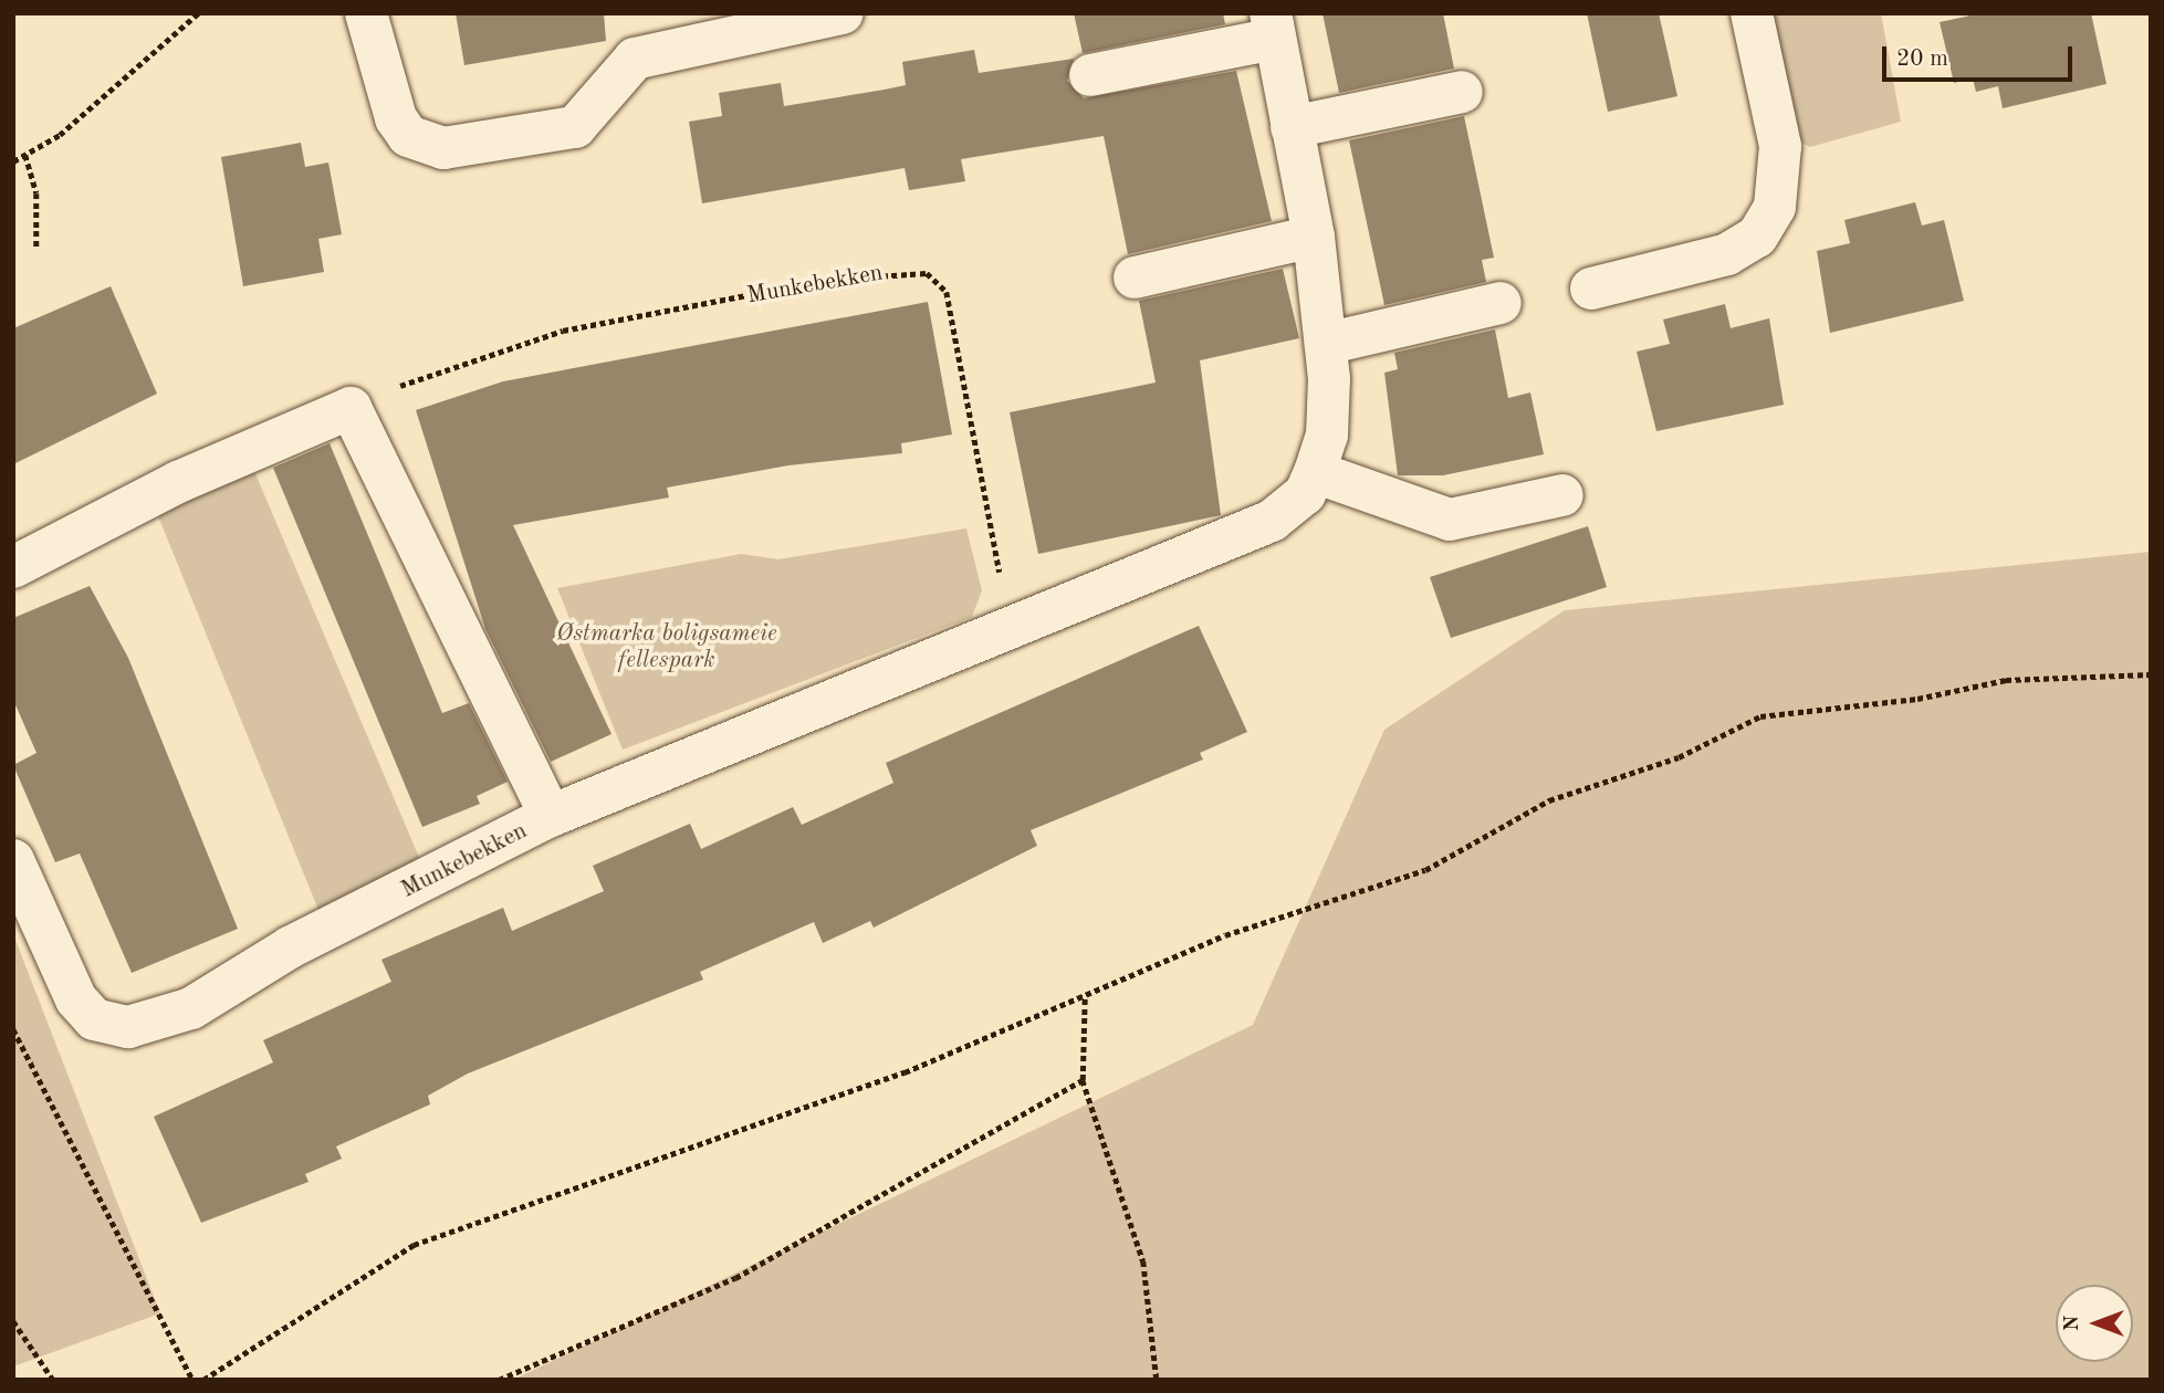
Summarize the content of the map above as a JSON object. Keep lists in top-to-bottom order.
{
  "streets": {
    "lane": ["Munkebekken"]
  },
  "parks": ["Østmarka boligsameie fellespark"],
  "scale_bar": "20 m",
  "north": "left"
}
